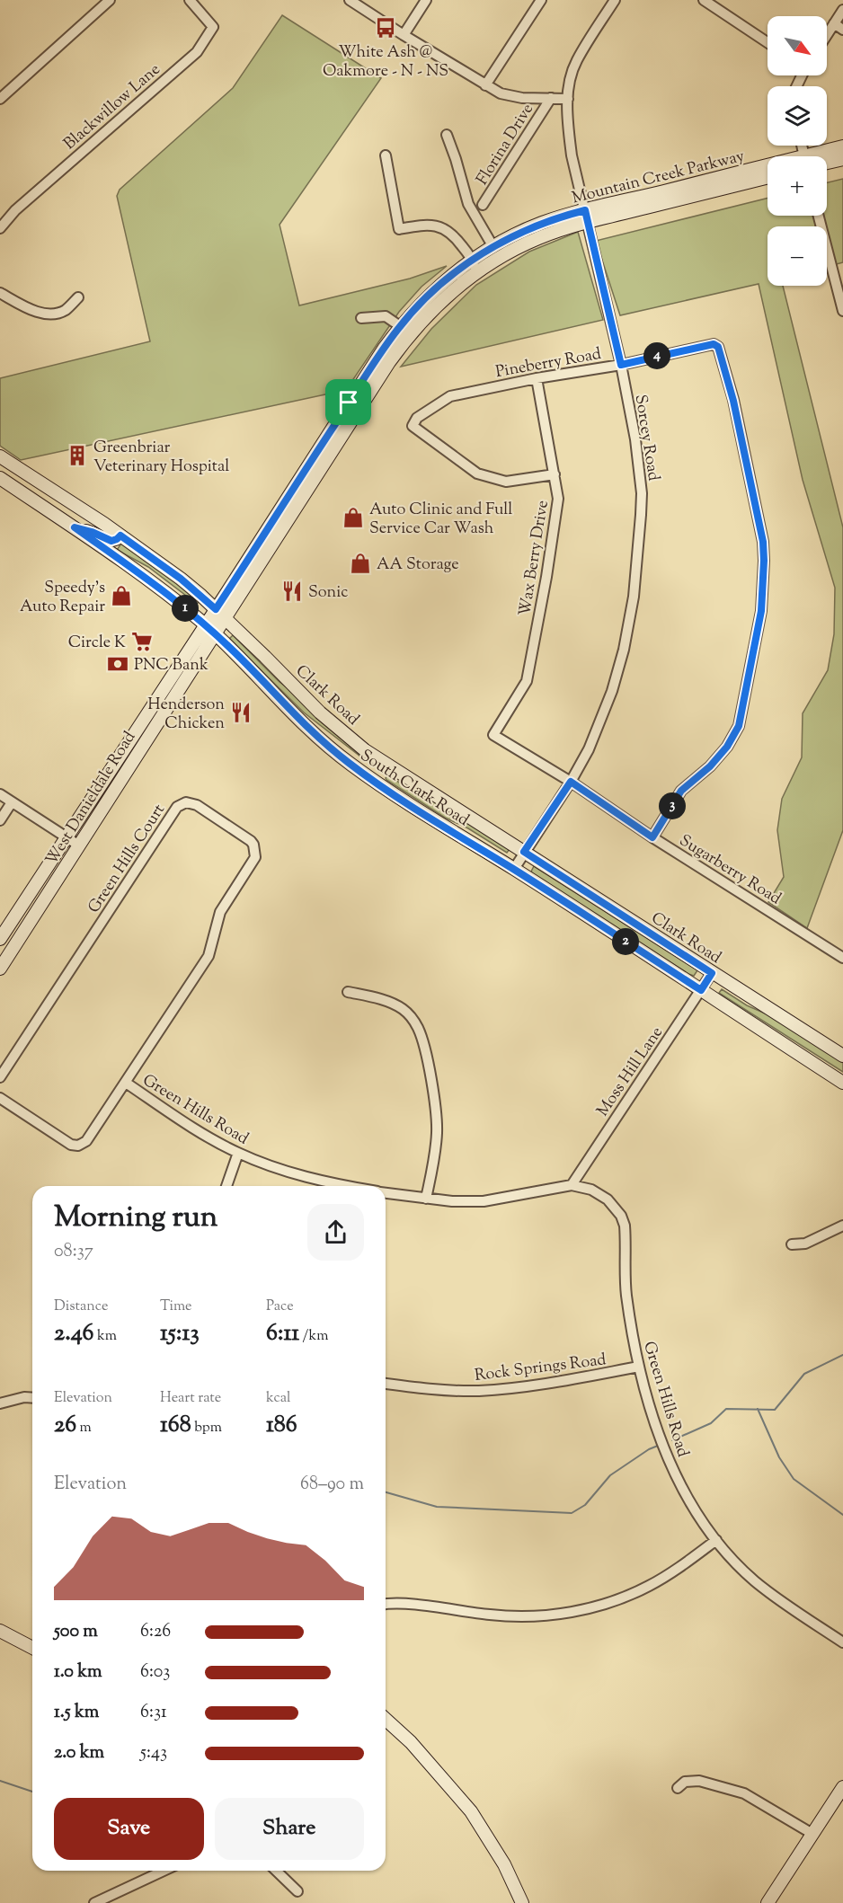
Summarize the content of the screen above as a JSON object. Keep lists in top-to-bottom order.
{
  "streets": {
    "main road": [
      "Mountain Creek Parkway",
      "Clark Road",
      "South Clark Road",
      "West Danieldale Road"
    ],
    "street": [
      "Blackwillow Lane",
      "Florina Drive",
      "Pineberry Road",
      "Sorcey Road",
      "Wax Berry Drive",
      "Green Hills Court",
      "Sugarberry Road",
      "Moss Hill Lane",
      "Green Hills Road",
      "Rock Springs Road"
    ]
  },
  "crossings": [
    ["Mountain Creek Parkway", "Sorcey Road"],
    ["Mountain Creek Parkway", "Clark Road"],
    ["Mountain Creek Parkway", "West Danieldale Road"],
    ["Pineberry Road", "Sorcey Road"],
    ["Pineberry Road", "Wax Berry Drive"],
    ["Pineberry Road", "Sugarberry Road"],
    ["Sorcey Road", "Clark Road"],
    ["Sorcey Road", "South Clark Road"],
    ["Sorcey Road", "Sugarberry Road"],
    ["Wax Berry Drive", "Sugarberry Road"],
    ["Clark Road", "West Danieldale Road"],
    ["Clark Road", "Moss Hill Lane"],
    ["South Clark Road", "West Danieldale Road"],
    ["South Clark Road", "Moss Hill Lane"],
    ["Green Hills Court", "Green Hills Road"],
    ["Moss Hill Lane", "Green Hills Road"],
    ["Green Hills Road", "Rock Springs Road"]
  ],
  "places": {
    "bus stop": ["White Ash @ Oakmore - N - NS"],
    "building": ["Greenbriar Veterinary Hospital"],
    "shop": ["Auto Clinic and Full Service Car Wash", "AA Storage", "Speedy's Auto Repair"],
    "restaurant": ["Sonic", "Henderson Chicken"],
    "supermarket": ["Circle K"],
    "bank": ["PNC Bank"]
  },
  "north": "bottom right",
  "page": {
    "map_buttons": ["+", "−"],
    "pins": [
      "4",
      "1",
      "3",
      "2"
    ],
    "heading": ["Morning run", "08:37"],
    "stats": [
      ["Distance", "2.46 km"],
      ["Time", "15:13"],
      ["Pace", "6:11 /km"],
      ["Elevation", "26 m"],
      ["Heart rate", "168 bpm"],
      ["kcal", "186"]
    ],
    "chart": ["Elevation", "68–90 m"],
    "list": [
      {
        "name": "500 m",
        "note": "6:26"
      },
      {
        "name": "1.0 km",
        "note": "6:03"
      },
      {
        "name": "1.5 km",
        "note": "6:31"
      },
      {
        "name": "2.0 km",
        "note": "5:43"
      }
    ],
    "buttons": ["Save", "Share"]
  }
}
